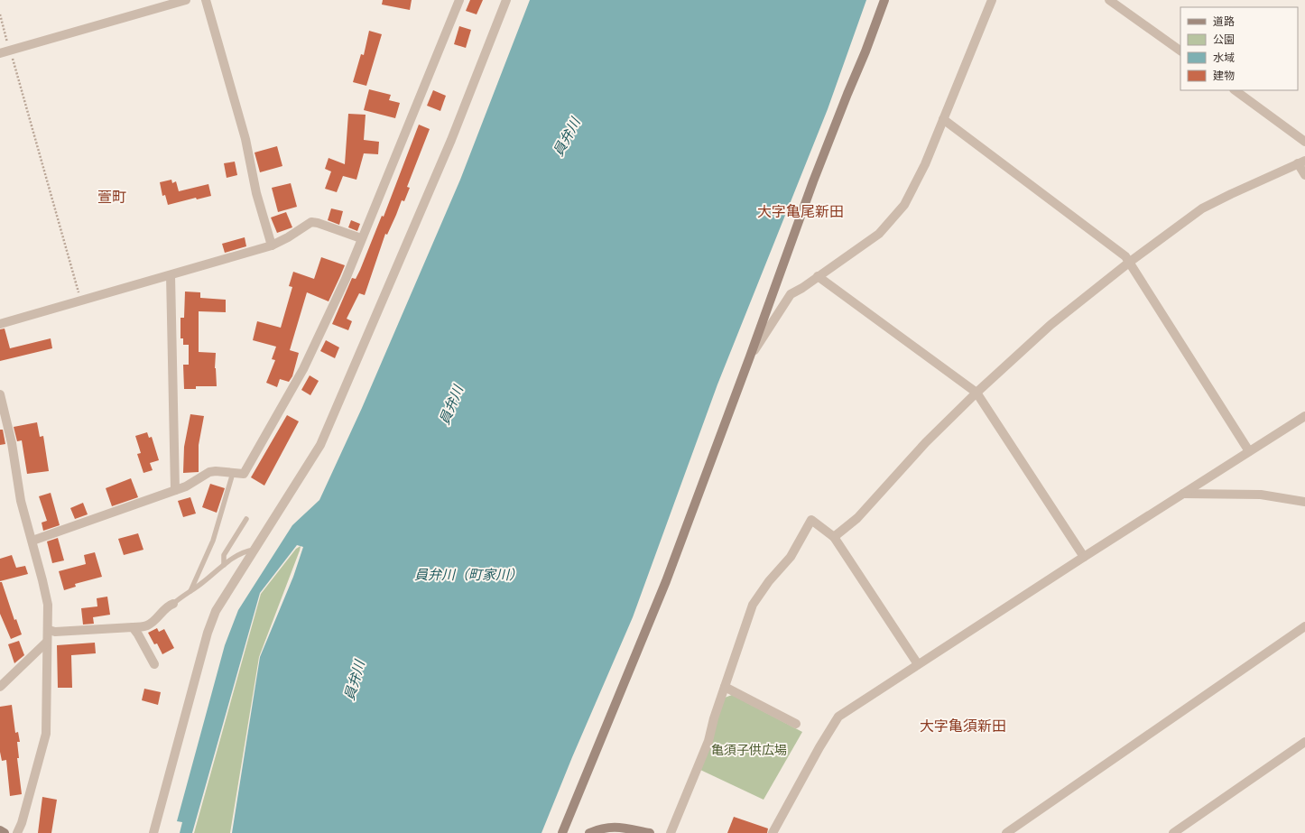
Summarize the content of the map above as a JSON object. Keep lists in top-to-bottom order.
{
  "districts": ["萱町", "大字亀尾新田", "大字亀須新田"],
  "water": ["員弁川", "員弁川（町家川）"],
  "parks": ["亀須子供広場"],
  "legend": [
    "道路",
    "公園",
    "水域",
    "建物"
  ]
}
